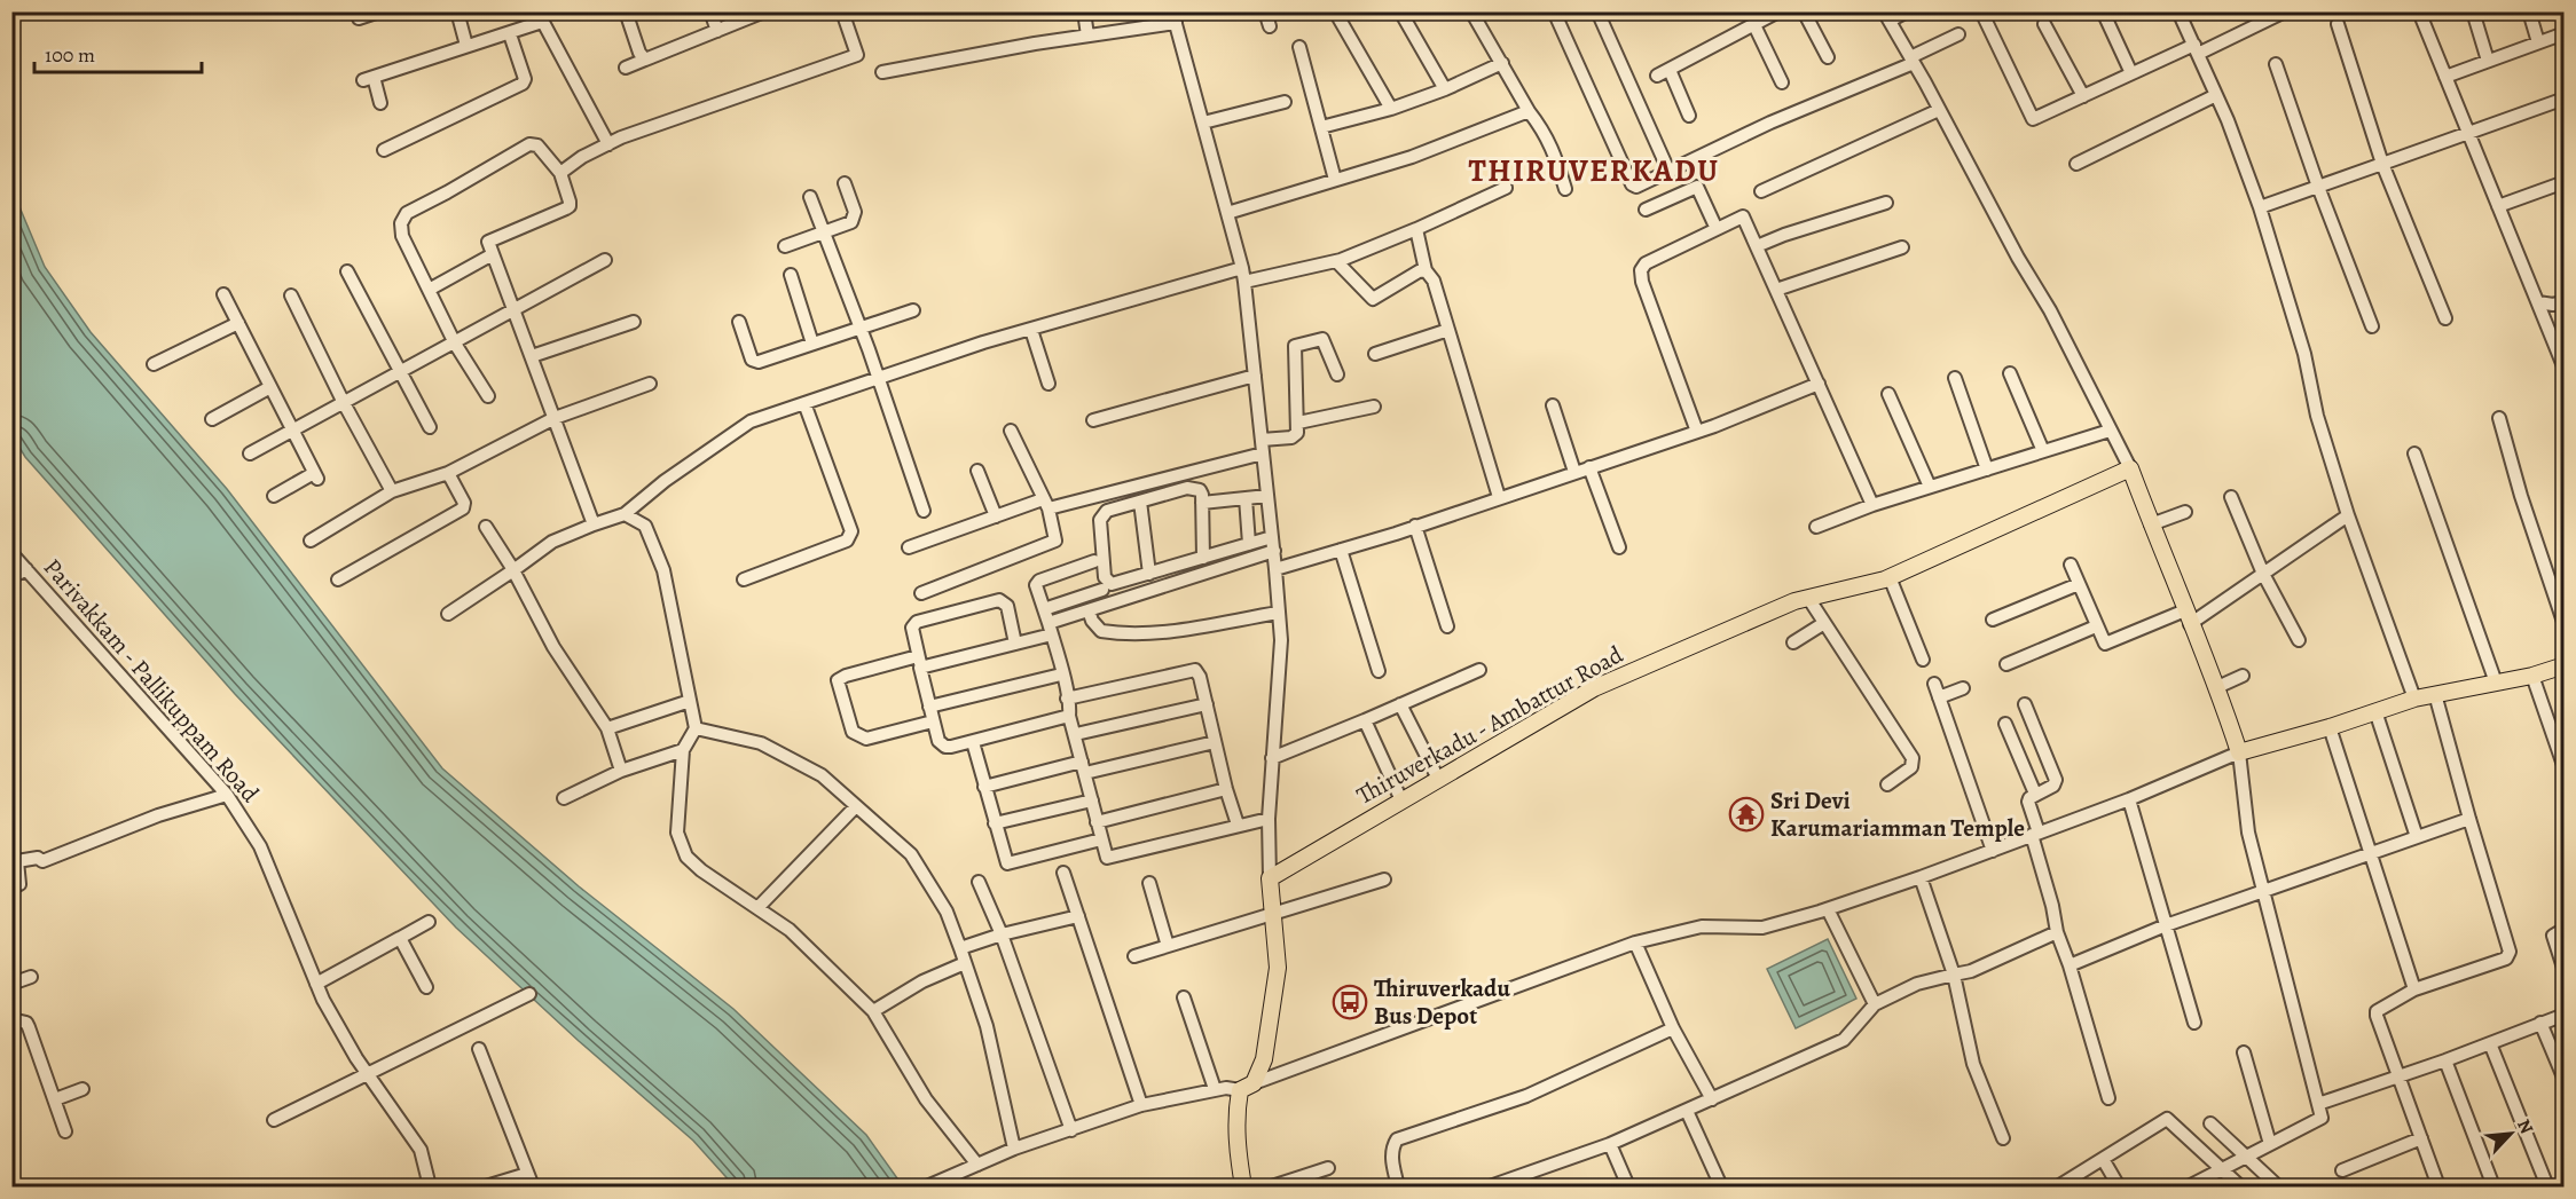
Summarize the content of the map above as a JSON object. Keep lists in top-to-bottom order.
{
  "streets": {
    "main road": ["Thiruverkadu - Ambattur Road"],
    "street": ["Parivakkam - Pallikuppam Road"]
  },
  "districts": ["THIRUVERKADU"],
  "places": {
    "temple": ["Sri Devi Karumariamman Temple"],
    "bus stop": ["Thiruverkadu Bus Depot"]
  },
  "scale_bar": "100 m",
  "north": "top right"
}
